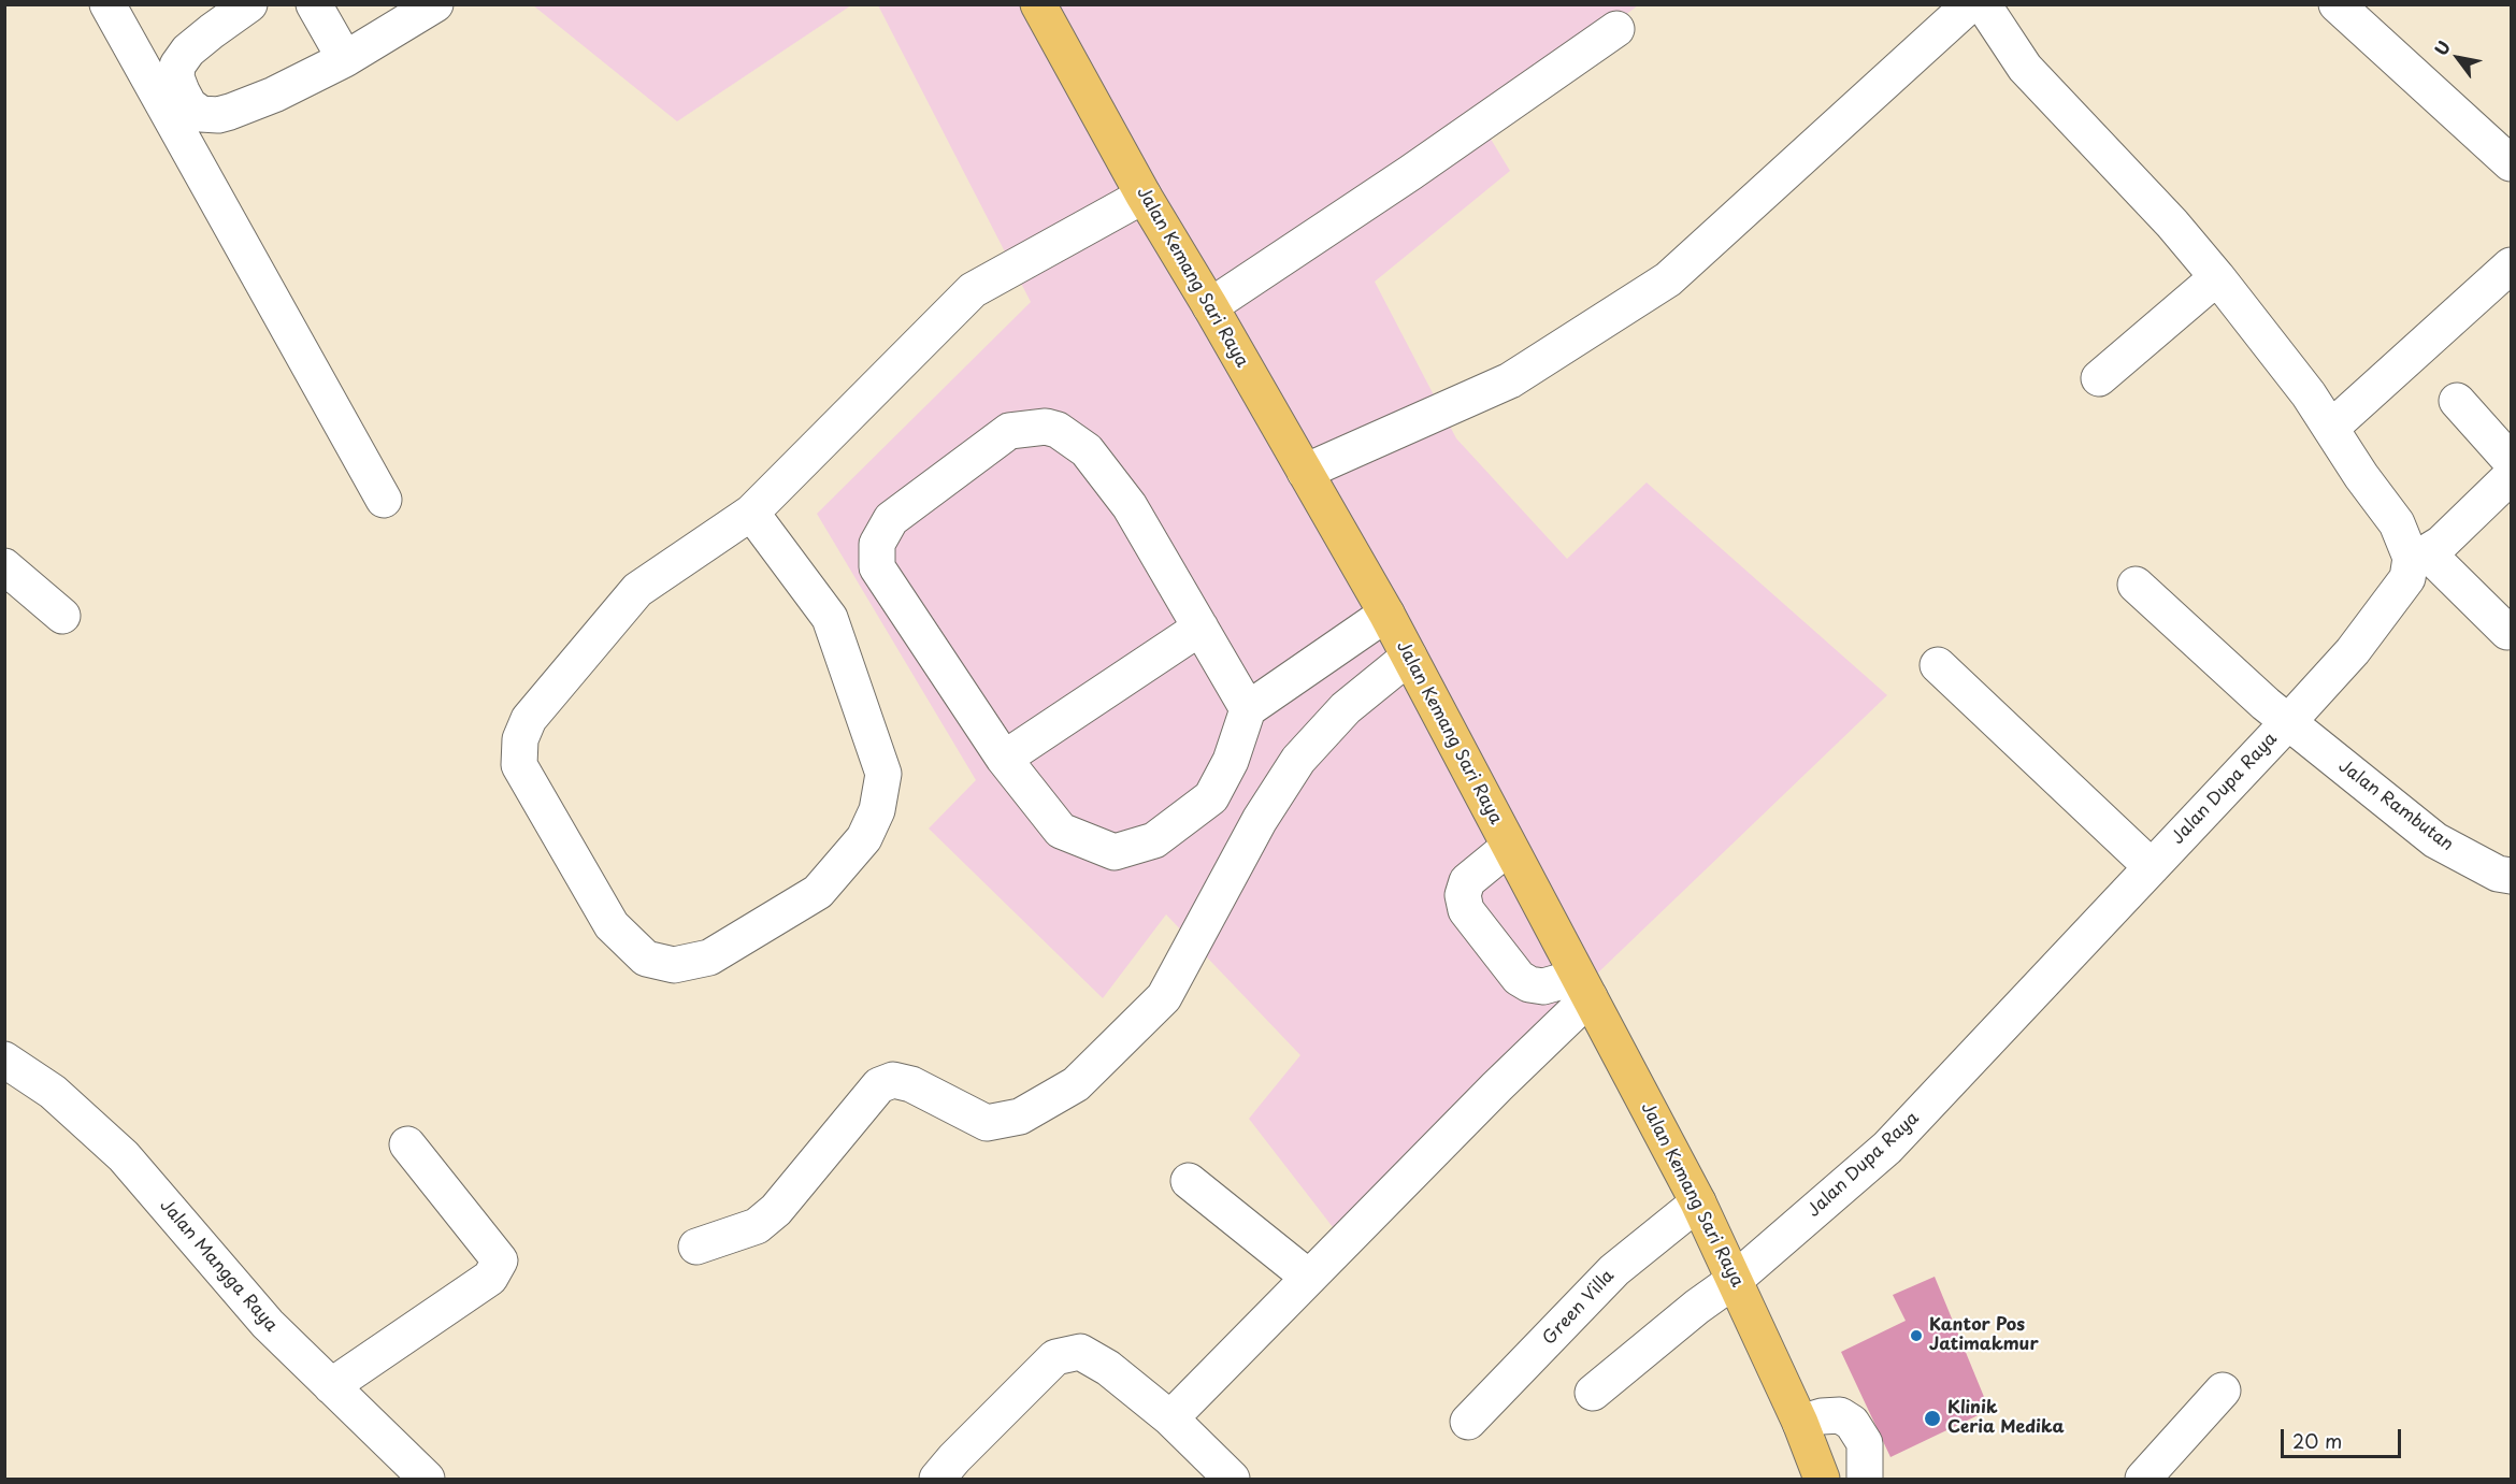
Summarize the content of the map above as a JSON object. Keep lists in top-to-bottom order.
{
  "streets": {
    "main road": ["Jalan Kemang Sari Raya"],
    "street": [
      "Jalan Dupa Raya",
      "Jalan Rambutan",
      "Jalan Mangga Raya",
      "Green Villa"
    ]
  },
  "crossings": [
    ["Jalan Kemang Sari Raya", "Jalan Dupa Raya"],
    ["Jalan Kemang Sari Raya", "Green Villa"],
    ["Jalan Dupa Raya", "Jalan Rambutan"]
  ],
  "places": ["Kantor Pos Jatimakmur", "Klinik Ceria Medika"],
  "scale_bar": "20 m",
  "north": "top left"
}
